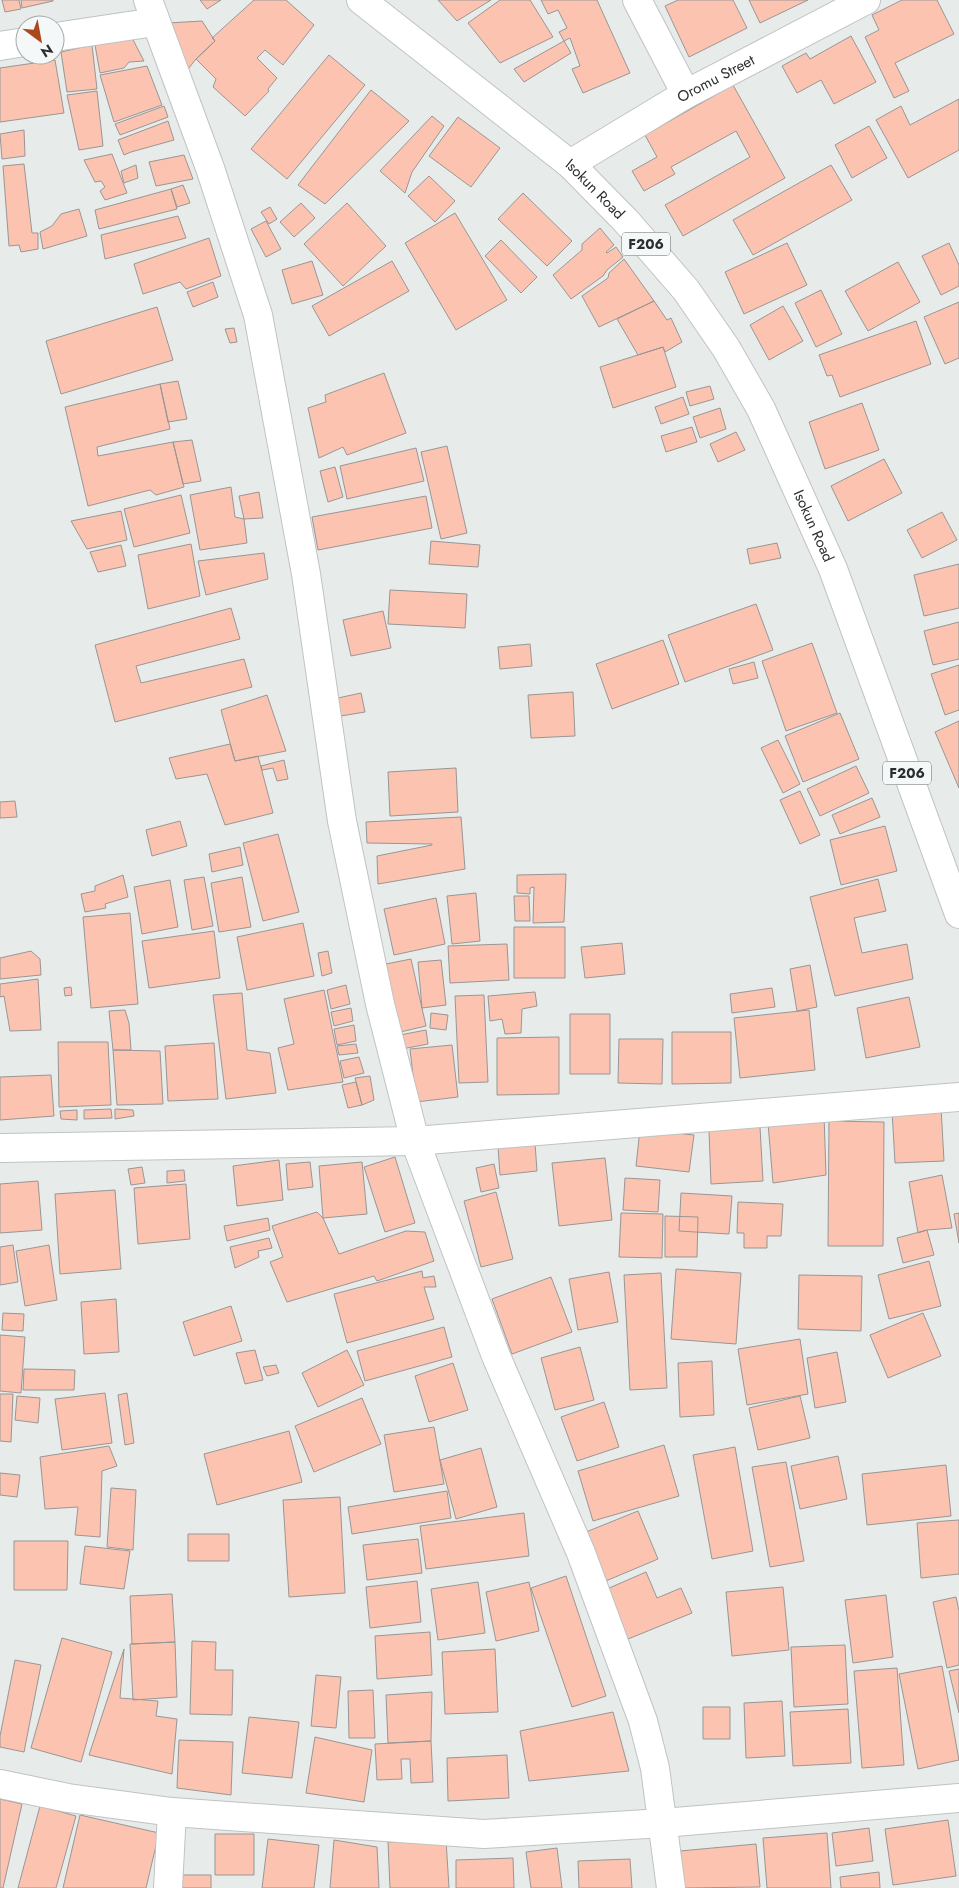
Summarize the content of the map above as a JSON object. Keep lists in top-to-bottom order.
{
  "streets": {
    "street": ["Oromu Street", "Isokun Road", "F206"]
  },
  "crossings": [
    ["Oromu Street", "Isokun Road"]
  ],
  "north": "bottom right"
}
